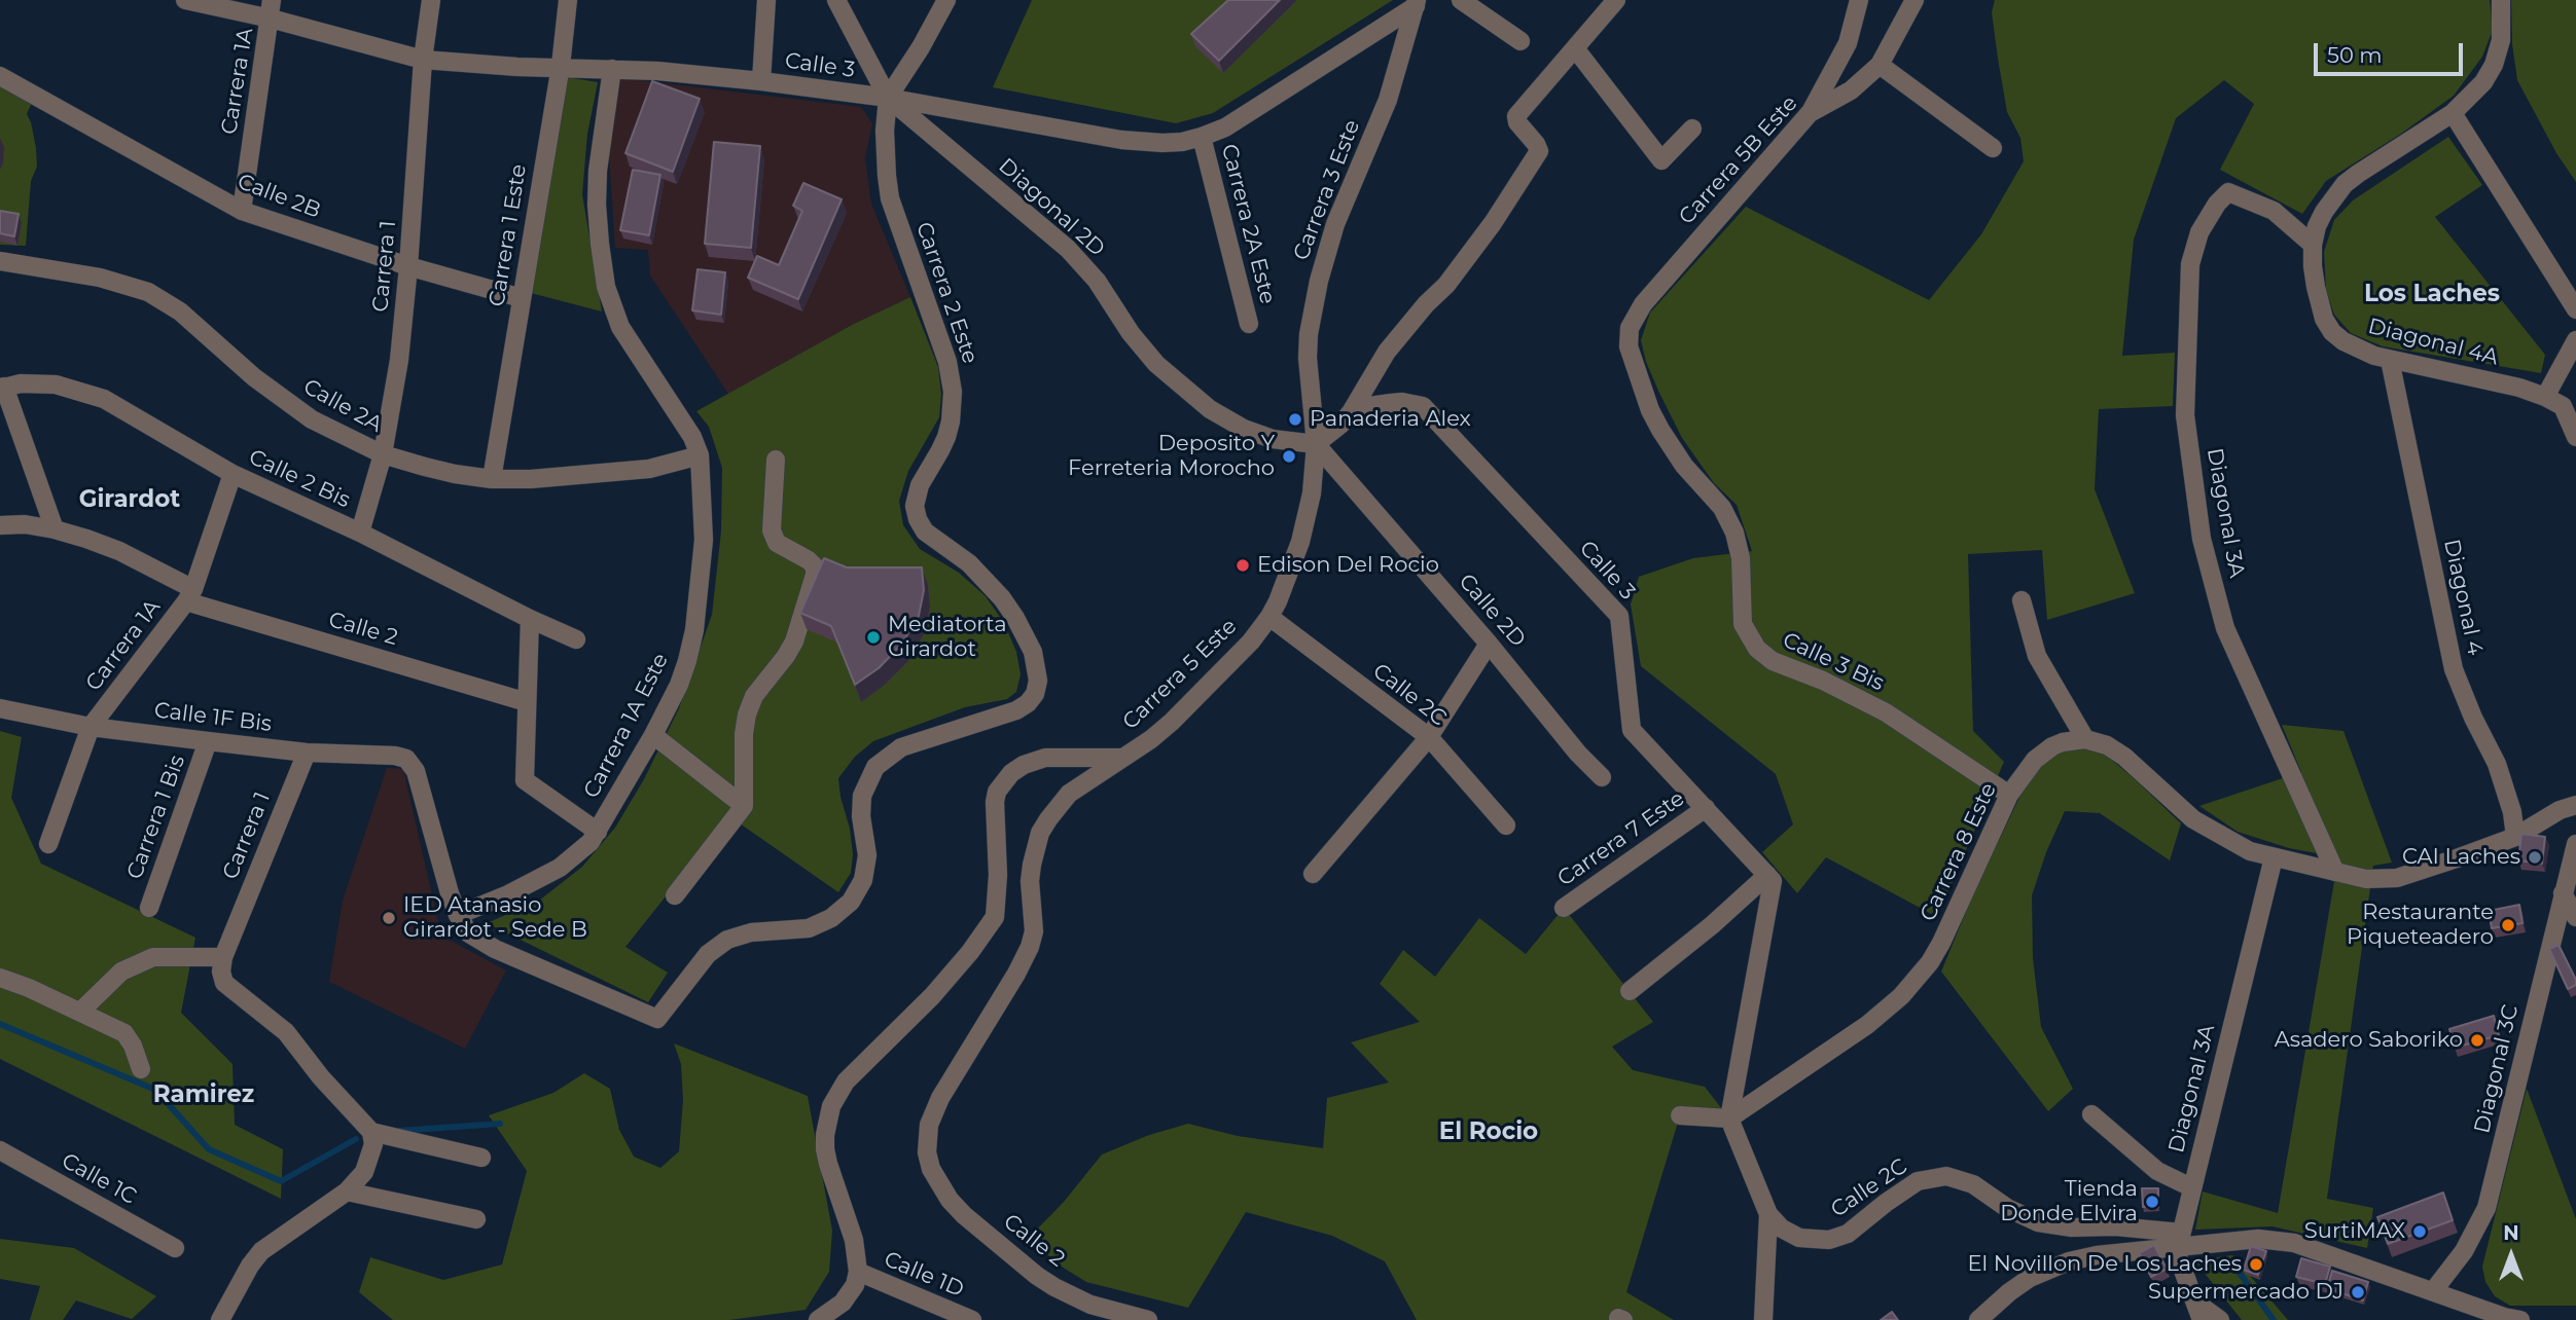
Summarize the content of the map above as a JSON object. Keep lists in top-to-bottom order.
{
  "streets": {
    "street": [
      "Calle 3",
      "Carrera 1A",
      "Carrera 5B Este",
      "Carrera 3 Este",
      "Calle 2B",
      "Diagonal 2D",
      "Carrera 2A Este",
      "Carrera 1 Este",
      "Carrera 1",
      "Carrera 2 Este",
      "Diagonal 4A",
      "Calle 2A",
      "Calle 2 Bis",
      "Diagonal 3A",
      "Diagonal 4",
      "Calle 2D",
      "Calle 2",
      "Calle 3 Bis",
      "Carrera 5 Este",
      "Calle 2C",
      "Calle 1F Bis",
      "Carrera 1A Este",
      "Carrera 1 Bis",
      "Carrera 7 Este",
      "Carrera 8 Este",
      "Diagonal 3C",
      "Calle 1C",
      "Calle 1D"
    ]
  },
  "crossings": [
    ["Calle 3", "Carrera 1A"],
    ["Calle 3", "Carrera 3 Este"],
    ["Calle 3", "Diagonal 2D"],
    ["Calle 3", "Carrera 2A Este"],
    ["Calle 3", "Carrera 1 Este"],
    ["Calle 3", "Carrera 1"],
    ["Calle 3", "Carrera 2 Este"],
    ["Calle 3", "Carrera 1A Este"],
    ["Calle 3", "Carrera 7 Este"],
    ["Carrera 1A", "Calle 2B"],
    ["Carrera 1A", "Calle 2 Bis"],
    ["Carrera 1A", "Calle 2"],
    ["Carrera 1A", "Calle 1F Bis"],
    ["Carrera 5B Este", "Calle 3 Bis"],
    ["Carrera 3 Este", "Diagonal 2D"],
    ["Carrera 3 Este", "Calle 2D"],
    ["Carrera 3 Este", "Carrera 5 Este"],
    ["Calle 2B", "Carrera 1 Este"],
    ["Calle 2B", "Carrera 1"],
    ["Diagonal 2D", "Carrera 2 Este"],
    ["Diagonal 2D", "Calle 2D"],
    ["Diagonal 2D", "Carrera 5 Este"],
    ["Carrera 1 Este", "Calle 2A"],
    ["Carrera 1", "Calle 2A"],
    ["Carrera 1", "Calle 2 Bis"],
    ["Carrera 1", "Calle 1F Bis"],
    ["Carrera 2 Este", "Calle 1F Bis"],
    ["Carrera 2 Este", "Carrera 1A Este"],
    ["Diagonal 4A", "Diagonal 3A"],
    ["Diagonal 4A", "Diagonal 4"],
    ["Calle 2A", "Carrera 1A Este"],
    ["Diagonal 3A", "Calle 2C"],
    ["Calle 2D", "Carrera 5 Este"],
    ["Calle 2", "Carrera 5 Este"],
    ["Calle 3 Bis", "Carrera 8 Este"],
    ["Carrera 5 Este", "Calle 2C"],
    ["Carrera 5 Este", "Calle 1D"],
    ["Calle 2C", "Carrera 8 Este"],
    ["Calle 1F Bis", "Carrera 1A Este"],
    ["Calle 1F Bis", "Carrera 1 Bis"]
  ],
  "districts": [
    "Los Laches",
    "Girardot",
    "Ramirez",
    "El Rocio"
  ],
  "places": [
    "Panaderia Alex",
    "Deposito Y Ferreteria Morocho",
    "Edison Del Rocio",
    "Mediatorta Girardot",
    "CAI Laches",
    "IED Atanasio Girardot - Sede B",
    "Restaurante Piqueteadero",
    "Asadero Saboriko",
    "Tienda Donde Elvira",
    "SurtiMAX",
    "El Novillon De Los Laches",
    "Supermercado DJ"
  ],
  "scale_bar": "50 m",
  "north": "top"
}
